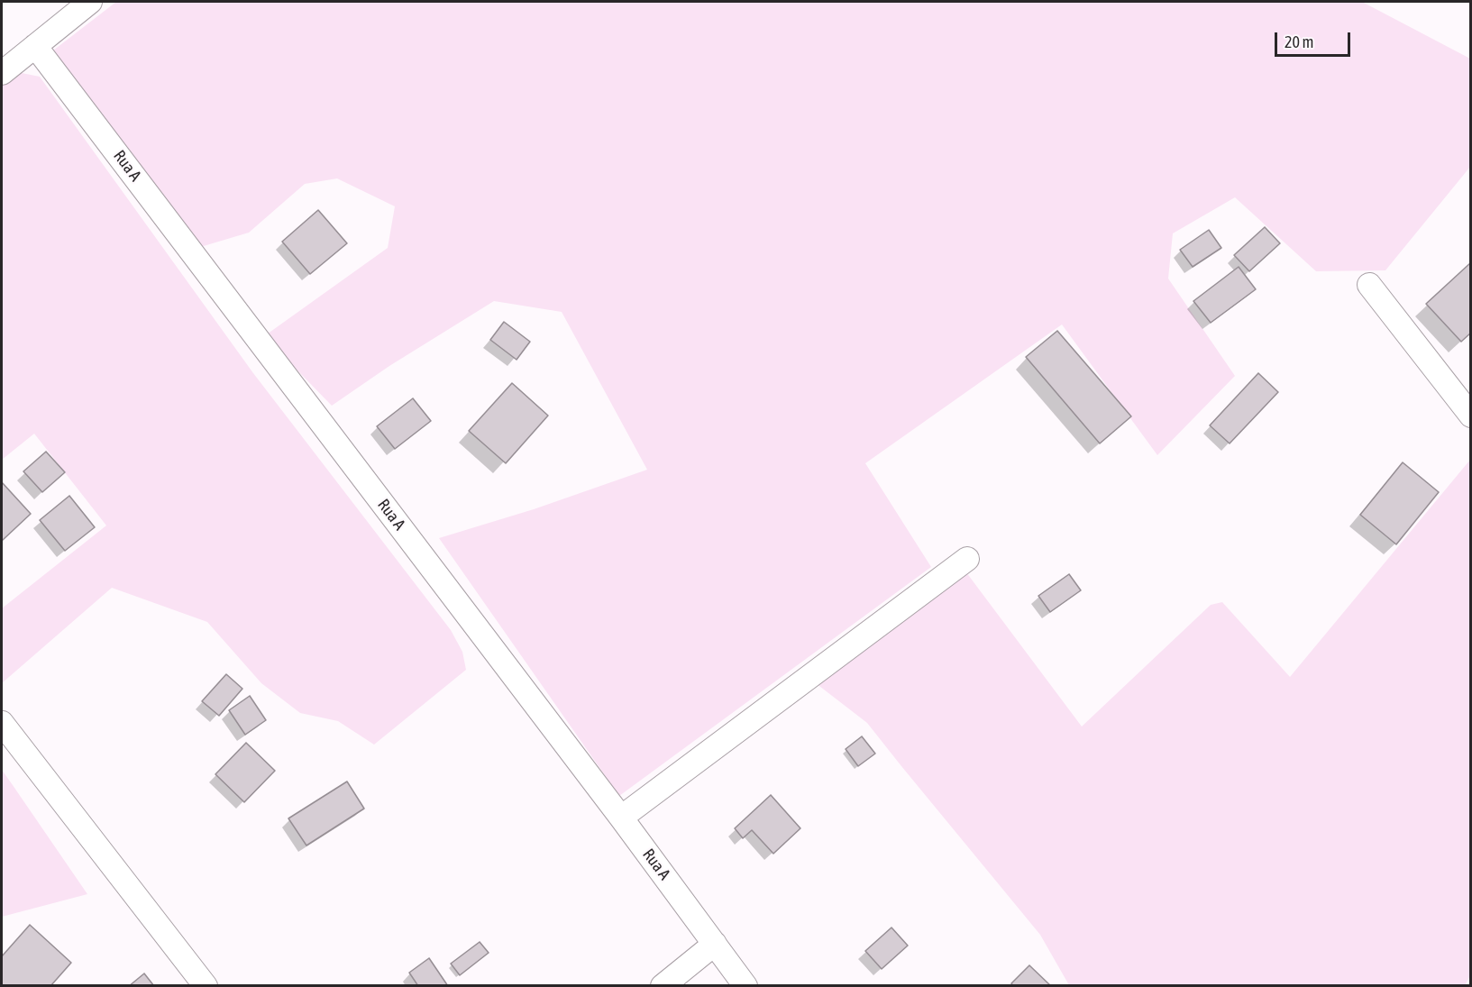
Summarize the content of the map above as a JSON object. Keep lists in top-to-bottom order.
{
  "streets": {
    "street": ["Rua A"]
  },
  "scale_bar": "20 m"
}
